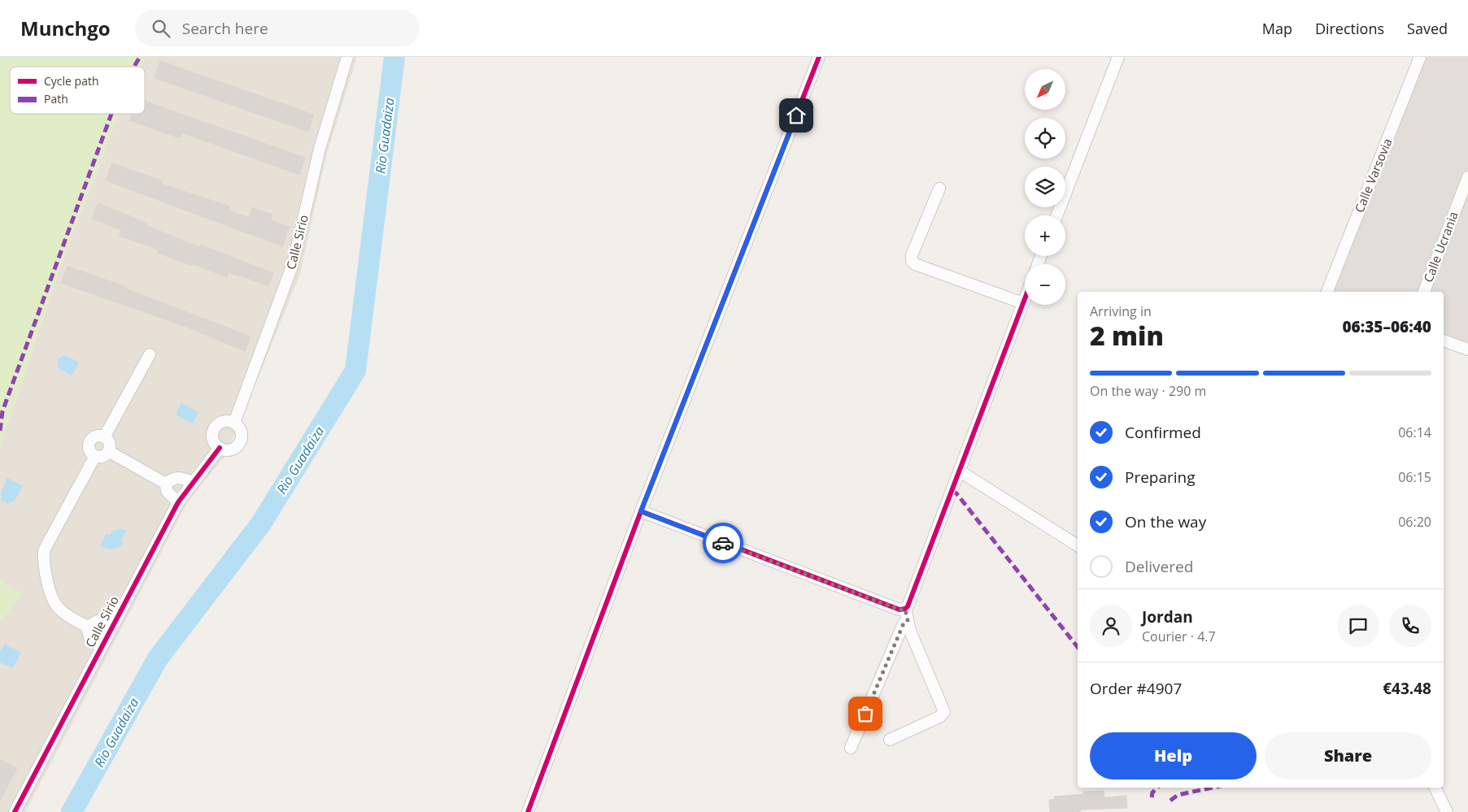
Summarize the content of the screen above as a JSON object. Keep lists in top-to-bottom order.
{
  "streets": {
    "street": ["Calle Varsovia", "Calle Sirio", "Calle Ucrania"]
  },
  "water": ["Rio Guadaiza"],
  "legend": ["Cycle path", "Path"],
  "north": "bottom left",
  "page": {
    "header": "Munchgo",
    "search": "Search here",
    "nav": ["Map", "Directions", "Saved"],
    "map_buttons": ["+", "−"],
    "heading": ["2 min", "Arriving in", "06:35–06:40"],
    "panel": [
      "Jordan",
      "Courier · 4.7",
      "Order #4907",
      "€43.48"
    ],
    "bar": "On the way · 290 m",
    "list": [
      ["Confirmed", "06:14"],
      ["Preparing", "06:15"],
      ["On the way", "06:20"],
      "Delivered"
    ],
    "buttons": ["Help", "Share"]
  }
}
